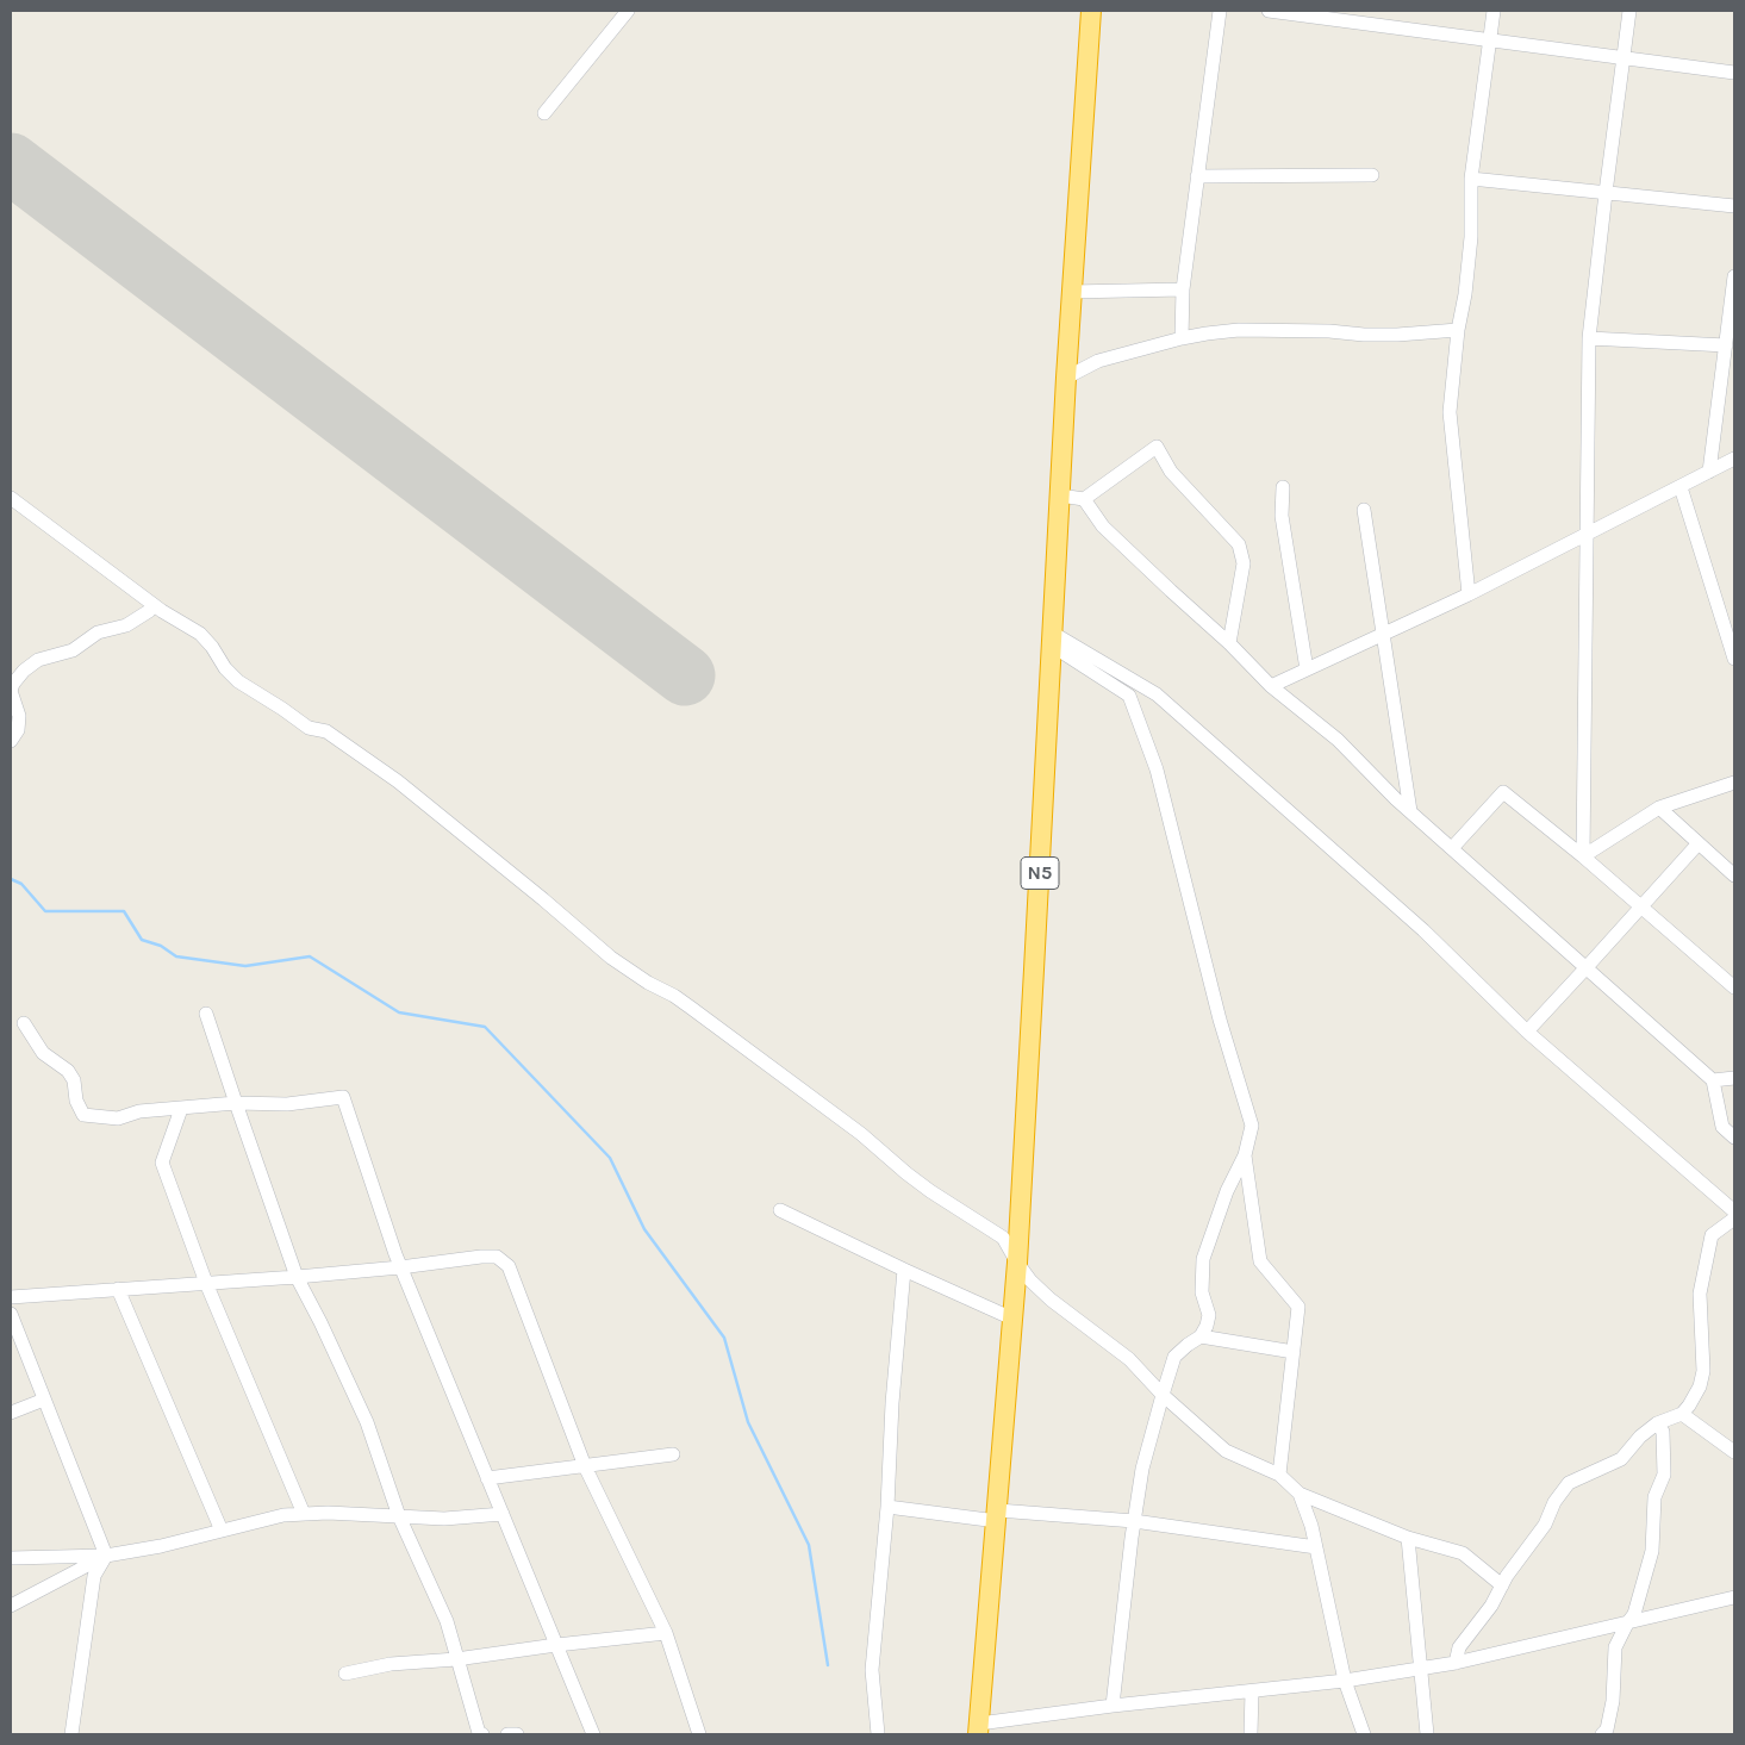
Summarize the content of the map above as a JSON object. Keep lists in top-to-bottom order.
{
  "streets": {
    "highway": ["N5"]
  }
}
